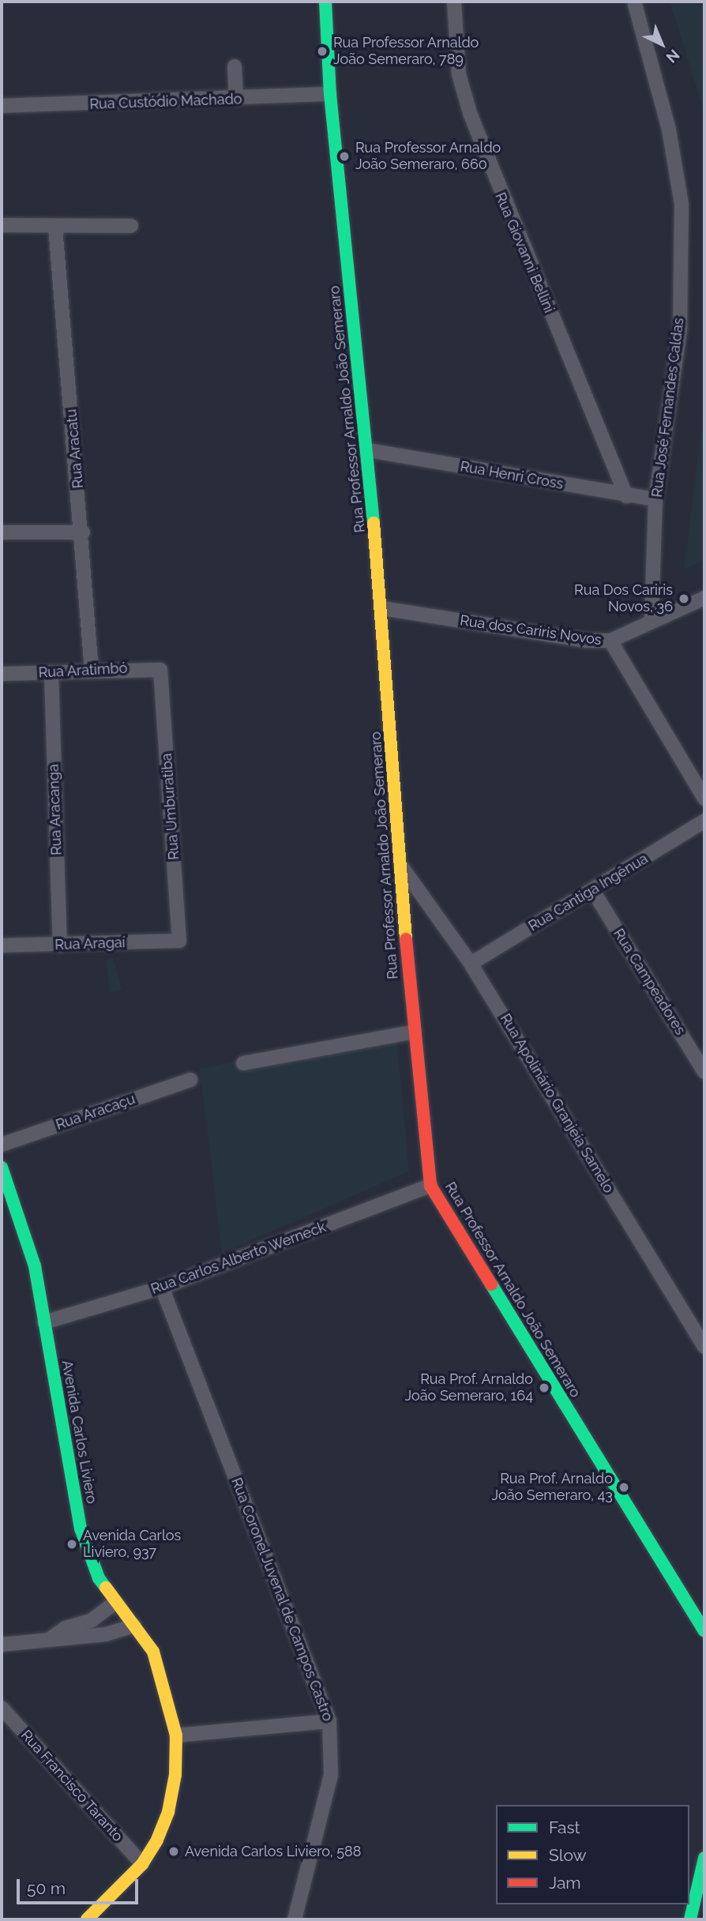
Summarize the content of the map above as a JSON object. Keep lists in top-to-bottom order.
{
  "streets": {
    "main road": ["Rua Professor Arnaldo João Semeraro", "Avenida Carlos Liviero"],
    "street": [
      "Rua Custódio Machado",
      "Rua Giovanni Bellini",
      "Rua José Fernandes Caldas",
      "Rua Aracatu",
      "Rua Henri Cross",
      "Rua dos Cariris Novos",
      "Rua Aratimbó",
      "Rua Umburatiba",
      "Rua Aracanga",
      "Rua Cantiga Ingênua",
      "Rua Aragaí",
      "Rua Campeadores",
      "Rua Apolinário Granjeia Samelo",
      "Rua Aracaçu",
      "Rua Carlos Alberto Werneck",
      "Rua Coronel Juvenal de Campos Castro",
      "Rua Francisco Taranto"
    ]
  },
  "crossings": [
    ["Rua Custódio Machado", "Rua Professor Arnaldo João Semeraro"],
    ["Rua Giovanni Bellini", "Rua Henri Cross"],
    ["Rua José Fernandes Caldas", "Rua Henri Cross"],
    ["Rua José Fernandes Caldas", "Rua dos Cariris Novos"],
    ["Rua Professor Arnaldo João Semeraro", "Rua Henri Cross"],
    ["Rua Professor Arnaldo João Semeraro", "Rua dos Cariris Novos"],
    ["Rua Professor Arnaldo João Semeraro", "Rua Apolinário Granjeia Samelo"],
    ["Rua Professor Arnaldo João Semeraro", "Rua Carlos Alberto Werneck"],
    ["Rua Aracatu", "Rua Aratimbó"],
    ["Rua Aratimbó", "Rua Umburatiba"],
    ["Rua Aratimbó", "Rua Aracanga"],
    ["Rua Umburatiba", "Rua Aragaí"],
    ["Rua Aracanga", "Rua Aragaí"],
    ["Rua Cantiga Ingênua", "Rua Campeadores"],
    ["Rua Cantiga Ingênua", "Rua Apolinário Granjeia Samelo"],
    ["Rua Carlos Alberto Werneck", "Avenida Carlos Liviero"],
    ["Rua Carlos Alberto Werneck", "Rua Coronel Juvenal de Campos Castro"],
    ["Avenida Carlos Liviero", "Rua Francisco Taranto"]
  ],
  "places": [
    "Rua Professor Arnaldo João Semeraro, 789",
    "Rua Professor Arnaldo João Semeraro, 660",
    "Rua Dos Cariris Novos, 36",
    "Rua Prof. Arnaldo João Semeraro, 164",
    "Rua Prof. Arnaldo João Semeraro, 43",
    "Avenida Carlos Liviero, 937",
    "Avenida Carlos Liviero, 588"
  ],
  "legend": ["Fast", "Slow", "Jam"],
  "scale_bar": "50 m",
  "north": "bottom right"
}
